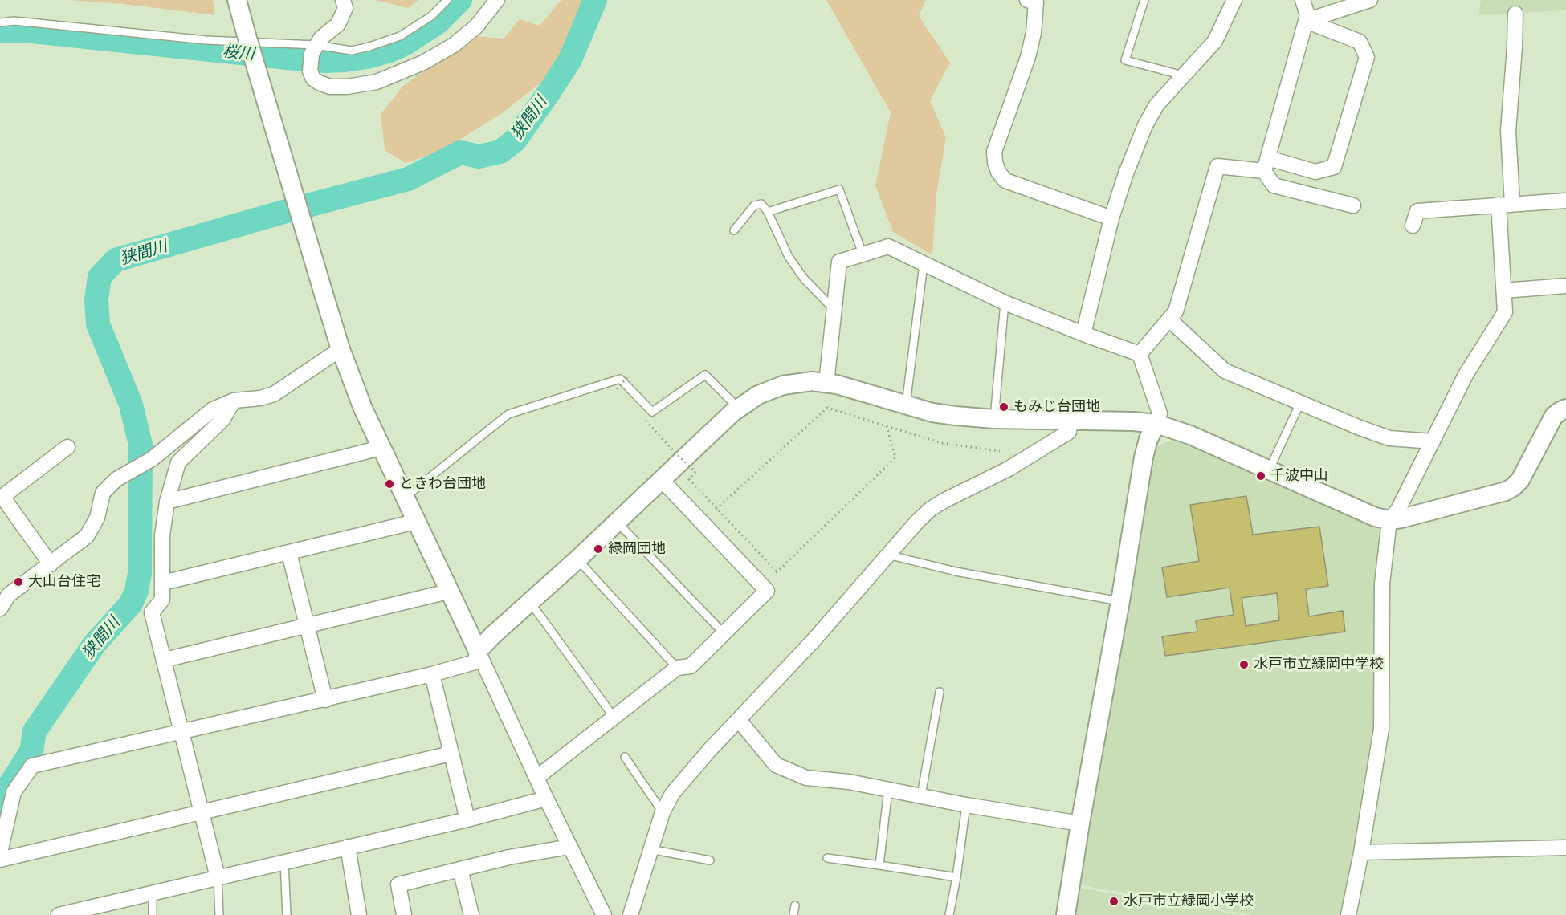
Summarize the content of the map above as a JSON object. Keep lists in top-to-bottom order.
{
  "water": ["桜川", "狭間川"],
  "places": [
    "もみじ台団地",
    "千波中山",
    "ときわ台団地",
    "緑岡団地",
    "大山台住宅",
    "水戸市立緑岡中学校",
    "水戸市立緑岡小学校"
  ]
}
